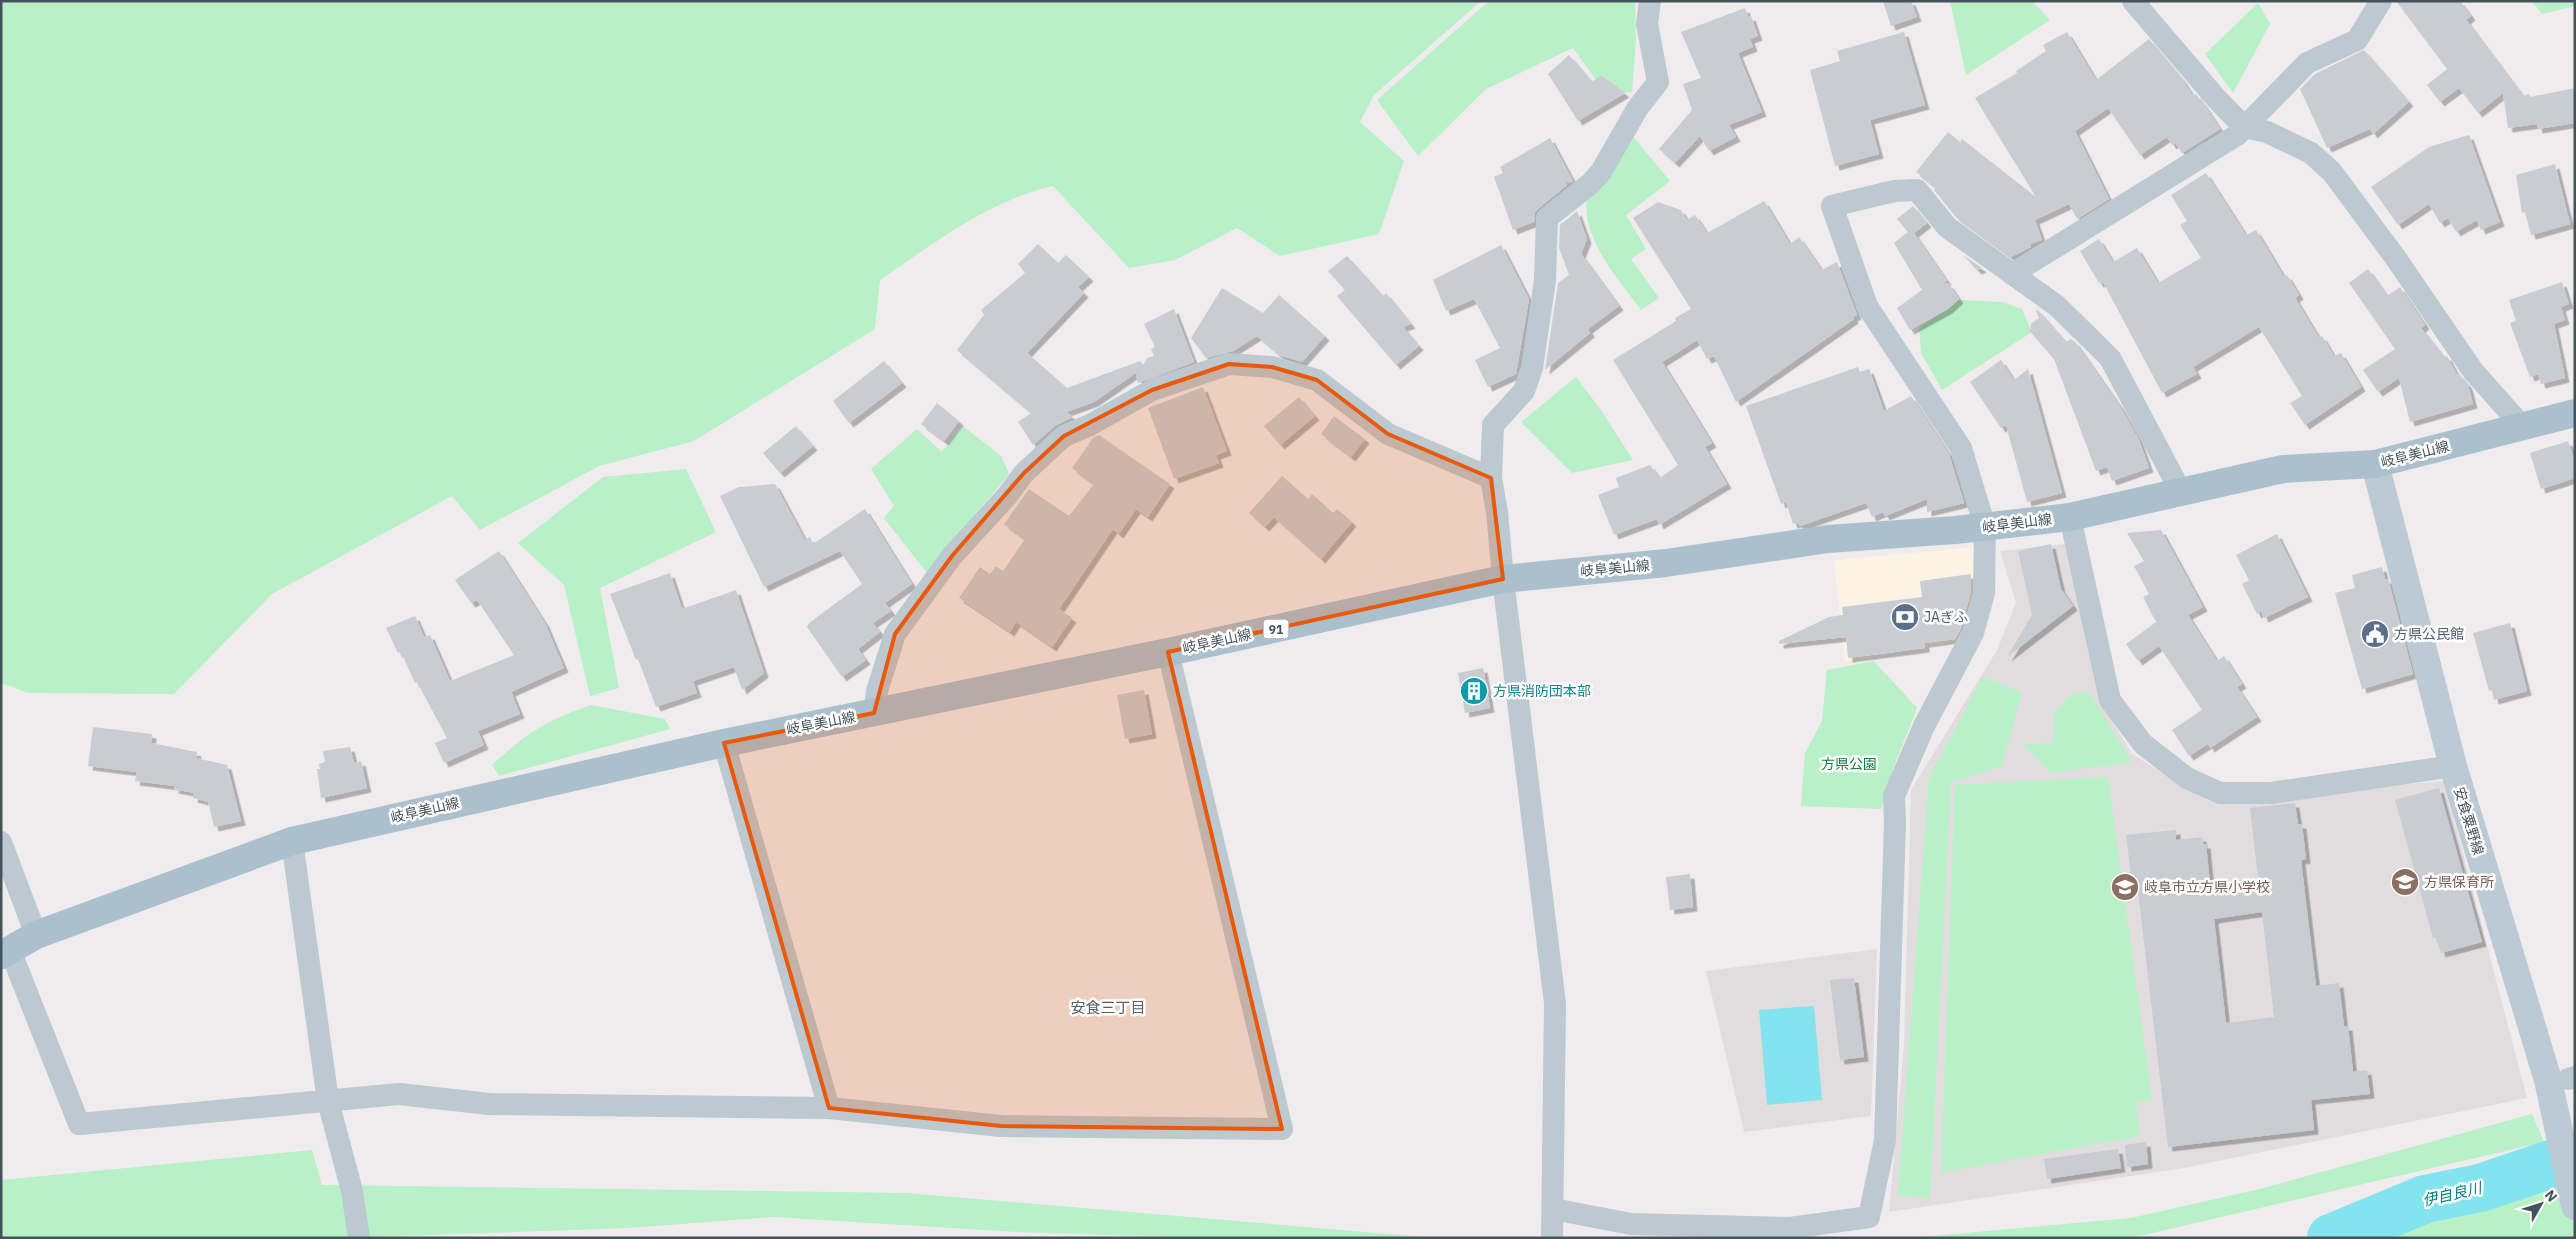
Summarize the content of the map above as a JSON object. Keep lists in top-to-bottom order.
{
  "streets": {
    "main road": ["岐阜美山線", "91", "安食粟野線"]
  },
  "crossings": [
    ["岐阜美山線", "安食粟野線"]
  ],
  "districts": ["安食三丁目"],
  "water": ["伊自良川"],
  "parks": ["方県公園"],
  "places": {
    "bank": ["JAぎふ"],
    "public building": ["方県公民館"],
    "building": ["方県消防団本部"],
    "school or university": ["方県保育所", "岐阜市立方県小学校"]
  },
  "north": "top right"
}
